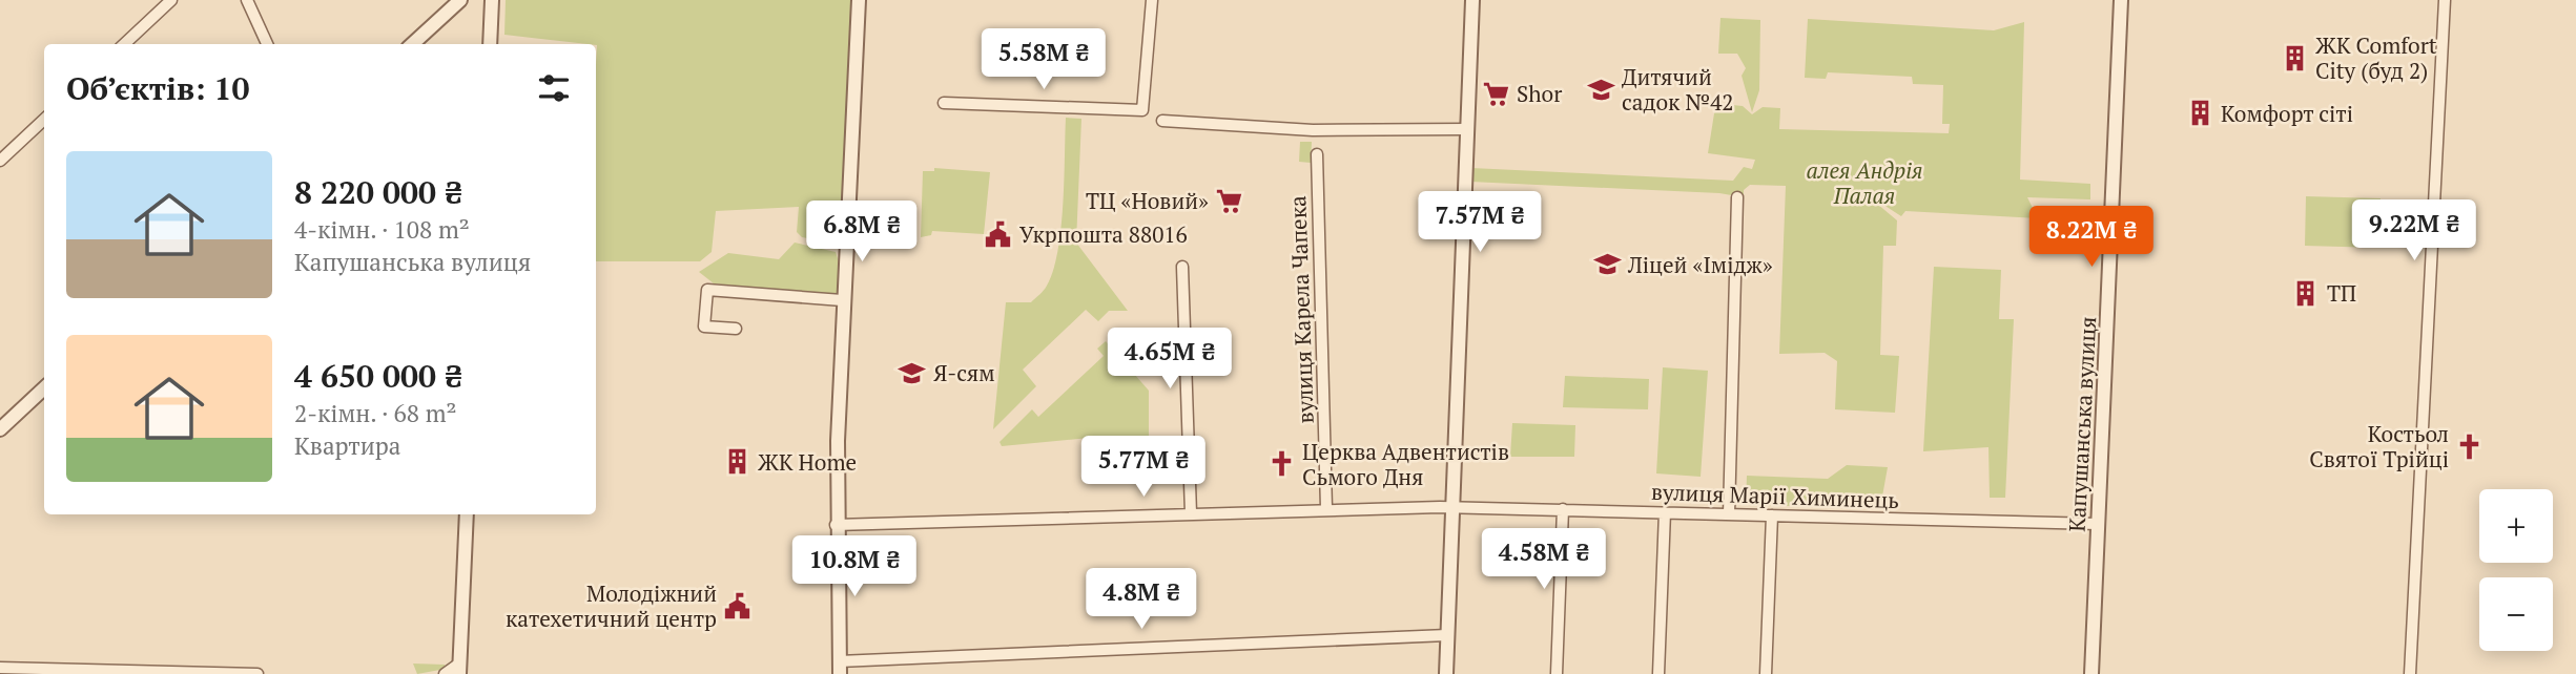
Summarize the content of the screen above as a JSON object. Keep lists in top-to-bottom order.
{
  "streets": {
    "street": ["вулиця Карела Чапека", "Капушанська вулиця", "вулиця Марії Химинець"]
  },
  "crossings": [
    ["вулиця Карела Чапека", "вулиця Марії Химинець"],
    ["Капушанська вулиця", "вулиця Марії Химинець"]
  ],
  "parks": ["алея Андрія Палая"],
  "places": {
    "building": [
      "ЖК Comfort City (буд 2)",
      "Комфорт сіті",
      "ТП",
      "ЖК Home"
    ],
    "school or university": ["Дитячий садок №42", "Ліцей «Імідж»", "Я-сям"],
    "supermarket": ["Shor", "ТЦ «Новий»"],
    "public building": ["Укрпошта 88016", "Молодіжний катехетичний центр"],
    "church": ["Костьол Святої Трійці", "Церква Адвентистів Сьмого Дня"]
  },
  "page": {
    "price": [
      "5.58M ₴",
      "7.57M ₴",
      "9.22M ₴",
      "6.8M ₴",
      "8.22M ₴",
      "4.65M ₴",
      "5.77M ₴",
      "4.58M ₴",
      "10.8M ₴",
      "4.8M ₴"
    ],
    "heading": "Об’єктів: 10",
    "list": [
      {
        "name": "8 220 000 ₴",
        "note": "4-кімн. · 108 m² · Капушанська вулиця"
      },
      {
        "name": "4 650 000 ₴",
        "note": "2-кімн. · 68 m² · Квартира"
      }
    ],
    "map_buttons": ["+", "−"]
  }
}
